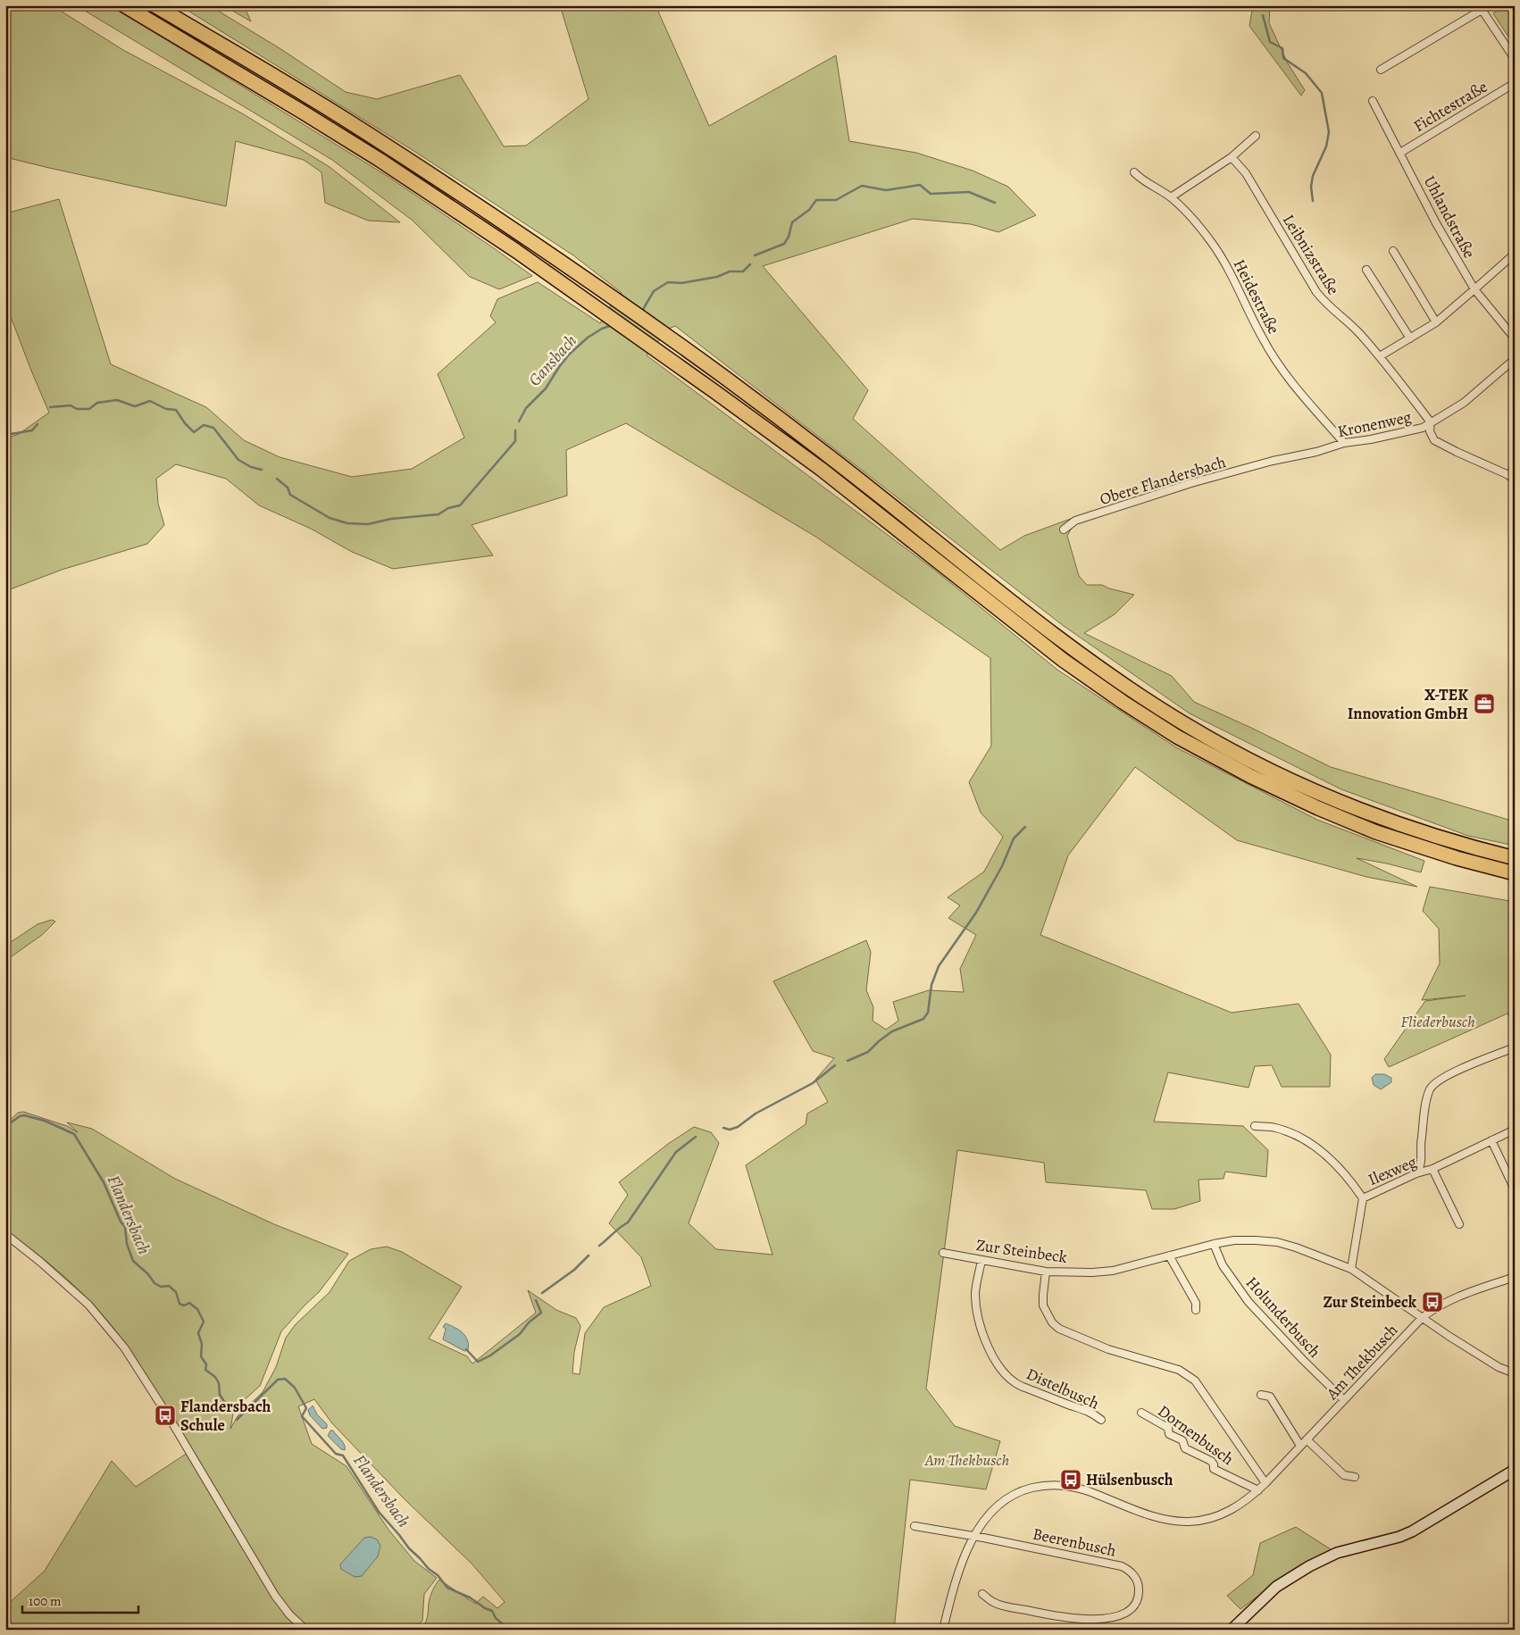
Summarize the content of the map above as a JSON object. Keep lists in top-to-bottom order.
{
  "streets": {
    "street": [
      "Fichtestraße",
      "Uhlandstraße",
      "Leibnizstraße",
      "Heidestraße",
      "Kronenweg",
      "Obere Flandersbach",
      "Ilexweg",
      "Zur Steinbeck",
      "Holunderbusch",
      "Am Thekbusch",
      "Distelbusch",
      "Dornenbusch",
      "Beerenbusch"
    ]
  },
  "crossings": [
    ["Fichtestraße", "Uhlandstraße"],
    ["Leibnizstraße", "Kronenweg"],
    ["Heidestraße", "Kronenweg"],
    ["Kronenweg", "Obere Flandersbach"],
    ["Zur Steinbeck", "Holunderbusch"],
    ["Zur Steinbeck", "Am Thekbusch"],
    ["Zur Steinbeck", "Distelbusch"],
    ["Holunderbusch", "Am Thekbusch"],
    ["Am Thekbusch", "Dornenbusch"],
    ["Am Thekbusch", "Beerenbusch"]
  ],
  "water": ["Gansbach", "Flandersbach"],
  "parks": ["Fliederbusch", "Am Thekbusch"],
  "places": {
    "office": ["X-TEK Innovation GmbH"],
    "bus stop": ["Zur Steinbeck", "Flandersbach Schule", "Hülsenbusch"]
  },
  "scale_bar": "100 m"
}
